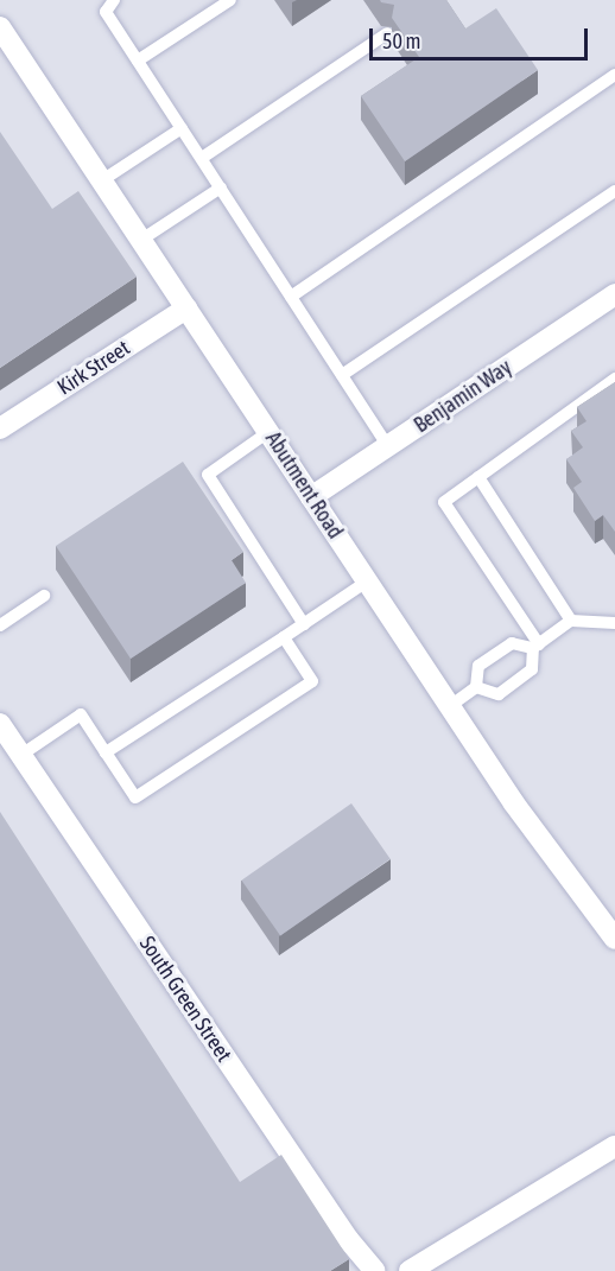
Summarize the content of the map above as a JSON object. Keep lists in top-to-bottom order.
{
  "streets": {
    "street": [
      "Kirk Street",
      "Benjamin Way",
      "Abutment Road",
      "South Green Street"
    ]
  },
  "crossings": [
    ["Kirk Street", "Abutment Road"],
    ["Benjamin Way", "Abutment Road"]
  ],
  "scale_bar": "50 m"
}
